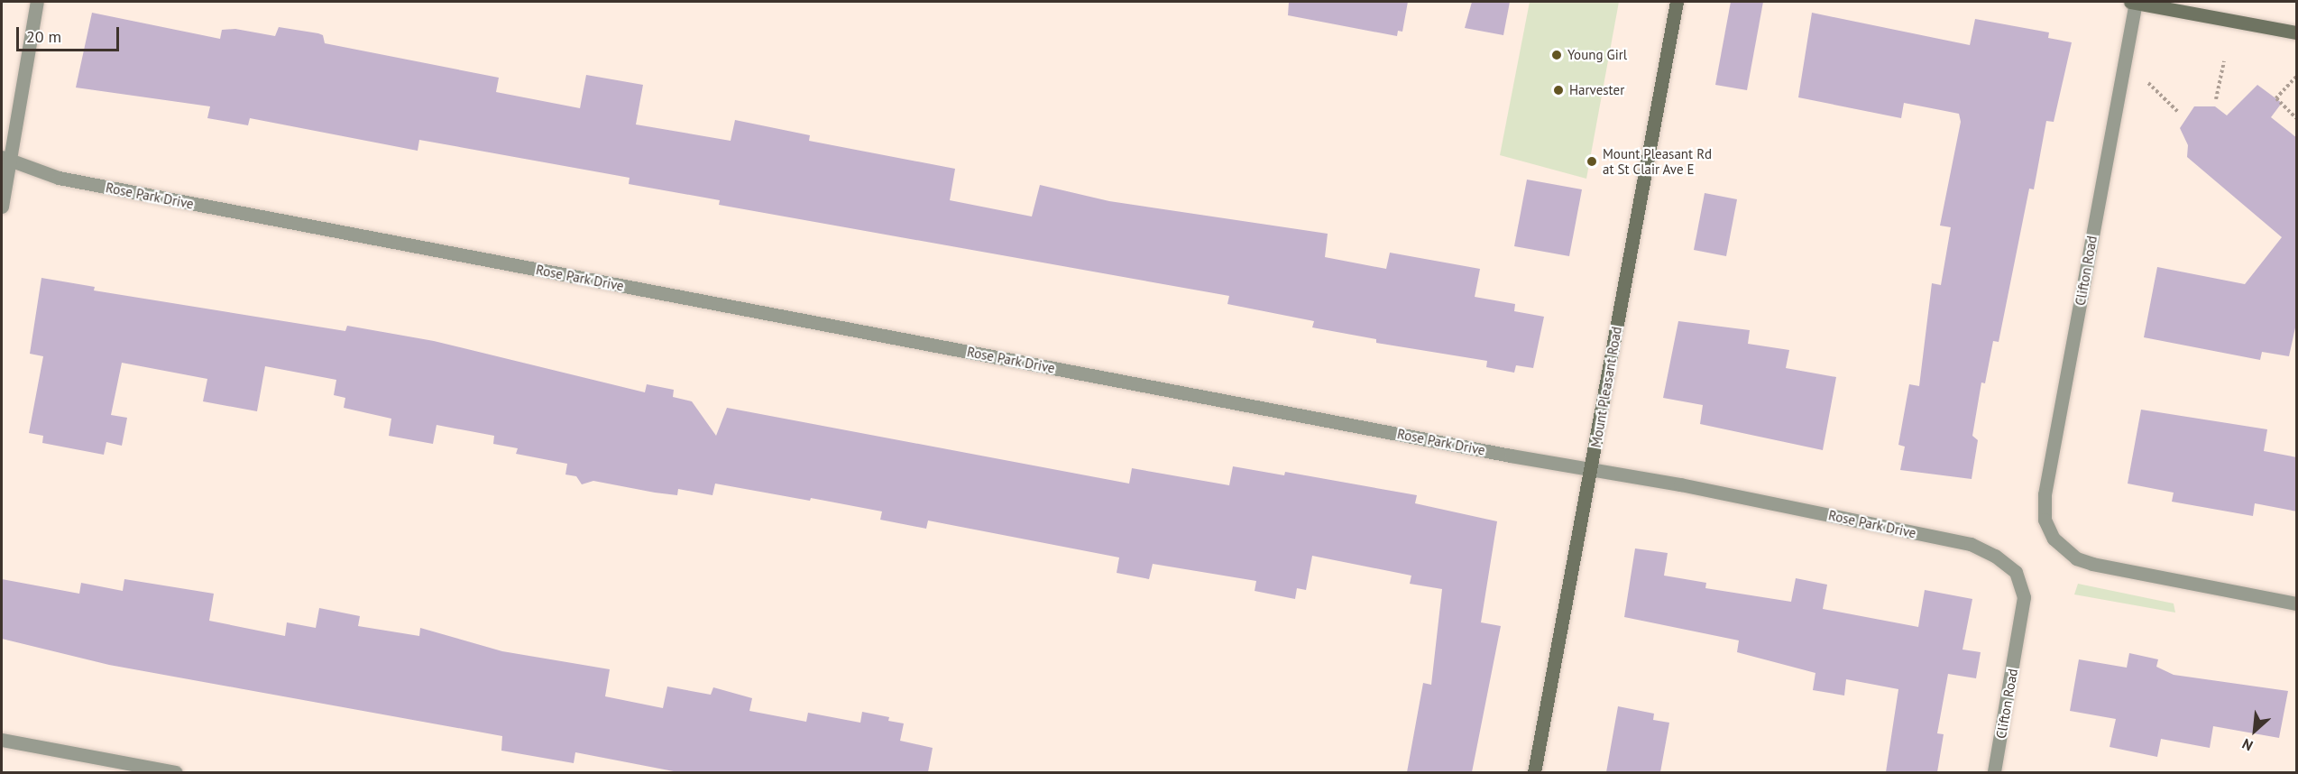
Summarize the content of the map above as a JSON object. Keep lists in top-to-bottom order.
{
  "streets": {
    "main road": ["Mount Pleasant Road"],
    "street": ["Rose Park Drive", "Clifton Road"]
  },
  "crossings": [
    ["Rose Park Drive", "Clifton Road"],
    ["Rose Park Drive", "Mount Pleasant Road"]
  ],
  "places": ["Young Girl", "Harvester", "Mount Pleasant Rd at St Clair Ave E"],
  "scale_bar": "20 m",
  "north": "bottom left"
}
